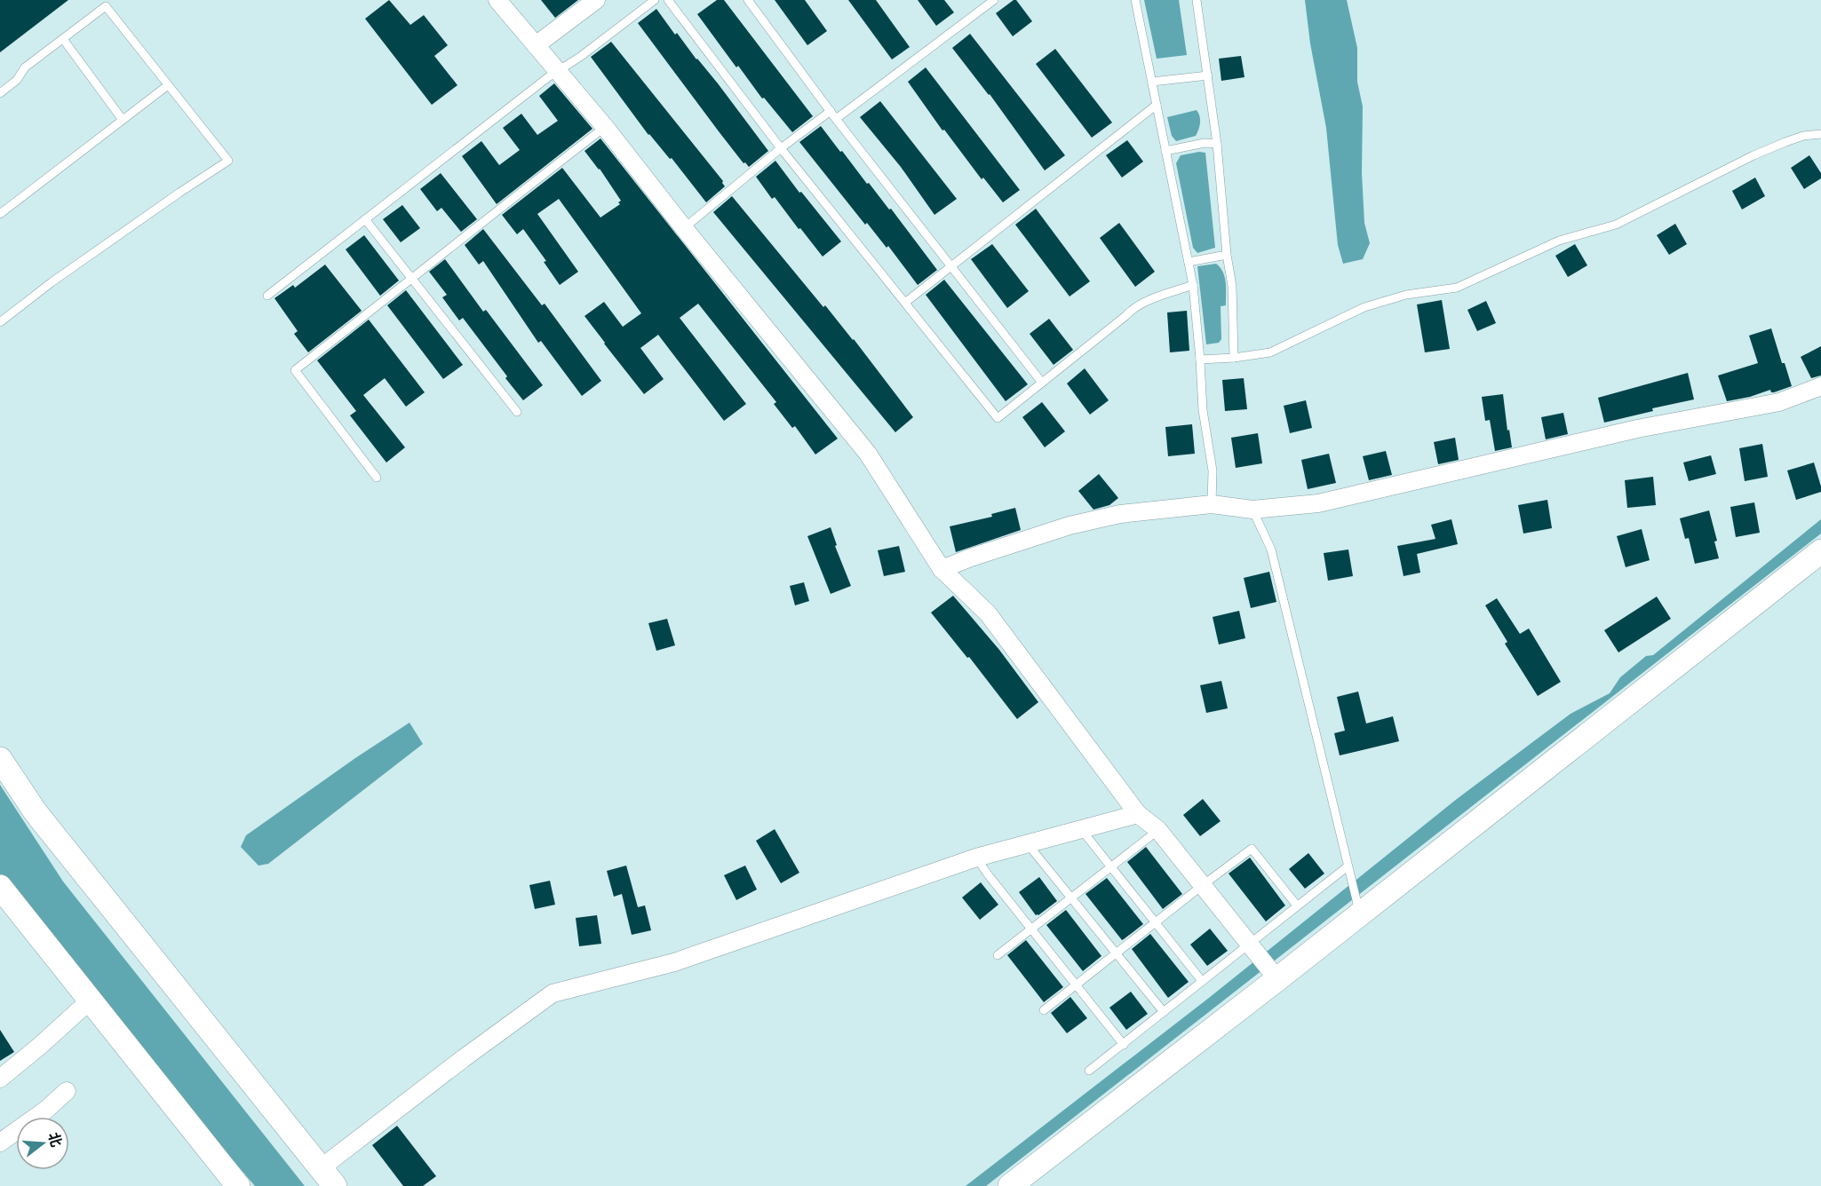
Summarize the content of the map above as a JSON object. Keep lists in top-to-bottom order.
{
  "north": "right"
}
